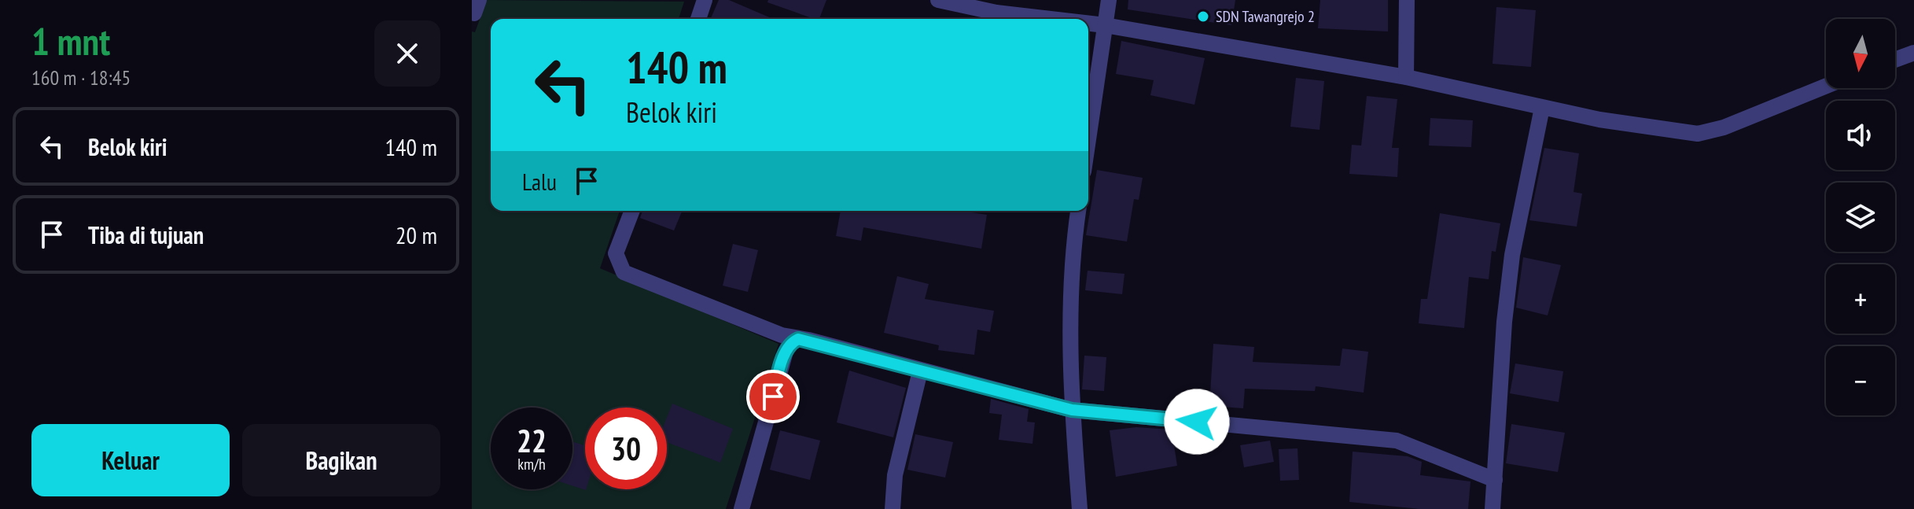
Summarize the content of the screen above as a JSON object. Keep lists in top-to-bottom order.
{
  "places": ["SDN Tawangrejo 2"],
  "north": "bottom",
  "page": {
    "heading": ["1 mnt", "160 m · 18:45"],
    "map_buttons": ["+", "−"],
    "turn": ["140 m", "Belok kiri"],
    "list": [
      {
        "name": "Belok kiri",
        "value": "140 m"
      },
      {
        "name": "Tiba di tujuan",
        "value": "20 m"
      }
    ],
    "then": "Lalu",
    "speed": "22 km/h",
    "limit": "30",
    "buttons": ["Keluar", "Bagikan"]
  }
}
